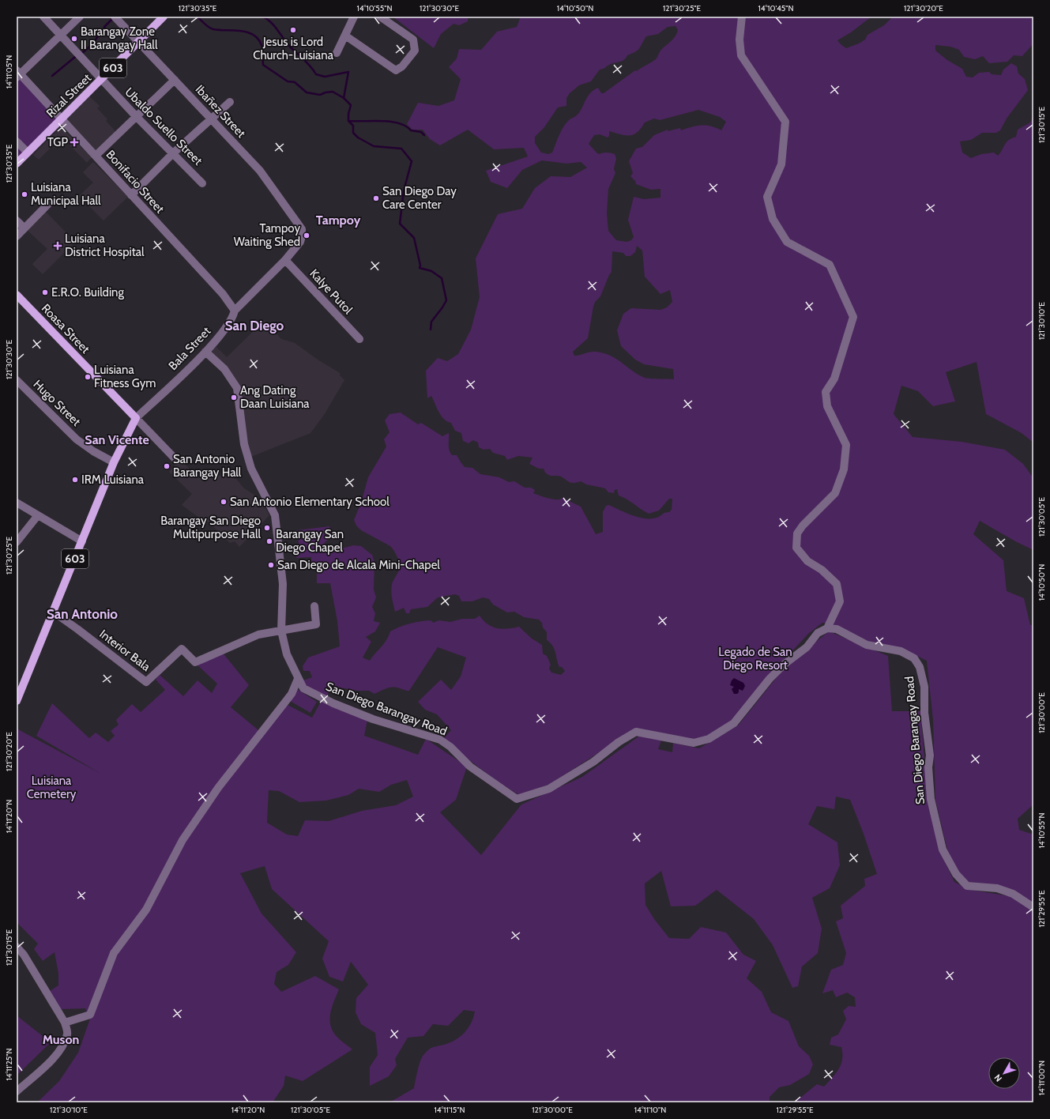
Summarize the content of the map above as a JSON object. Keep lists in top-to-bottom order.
{
  "streets": {
    "main road": [
      "603",
      "Rizal Street",
      "Roasa Street",
      "Bala Street"
    ],
    "street": [
      "Ibañez Street",
      "Ubaldo Suello Street",
      "Bonifacio Street",
      "Kalye Putol",
      "Hugo Street",
      "Interior Bala",
      "San Diego Barangay Road"
    ]
  },
  "crossings": [
    ["Rizal Street", "Ibañez Street"],
    ["Rizal Street", "Ubaldo Suello Street"],
    ["Rizal Street", "Bonifacio Street"],
    ["Ibañez Street", "Bala Street"],
    ["Bonifacio Street", "Bala Street"],
    ["Kalye Putol", "Bala Street"],
    ["Roasa Street", "Bala Street"],
    ["Bala Street", "Hugo Street"],
    ["Bala Street", "Interior Bala"],
    ["Bala Street", "San Diego Barangay Road"],
    ["Interior Bala", "San Diego Barangay Road"]
  ],
  "districts": [
    "Tampoy",
    "San Diego",
    "San Vicente",
    "San Antonio",
    "Muson"
  ],
  "parks": ["Legado de San Diego Resort", "Luisiana Cemetery"],
  "places": {
    "other": [
      "Jesus is Lord Church-Luisiana",
      "Barangay Zone II Barangay Hall",
      "Luisiana Municipal Hall",
      "San Diego Day Care Center",
      "Tampoy Waiting Shed",
      "E.R.O. Building",
      "Luisiana Fitness Gym",
      "Ang Dating Daan Luisiana",
      "San Antonio Barangay Hall",
      "IRM Luisiana",
      "San Antonio Elementary School",
      "Barangay San Diego Multipurpose Hall",
      "Barangay San Diego Chapel",
      "San Diego de Alcala Mini-Chapel"
    ],
    "health": ["TGP", "Luisiana District Hospital"]
  },
  "north": "bottom left",
  "coordinates": [
    "121°30'35\"E",
    "14°10'55\"N",
    "121°30'30\"E",
    "14°10'50\"N",
    "121°30'25\"E",
    "14°10'45\"N",
    "121°30'20\"E",
    "14°11'05\"N",
    "121°30'15\"E",
    "121°30'10\"E",
    "121°30'05\"E",
    "121°30'00\"E",
    "14°11'20\"N",
    "121°29'55\"E",
    "14°11'25\"N",
    "14°11'00\"N",
    "14°11'15\"N",
    "14°11'10\"N"
  ]
}
